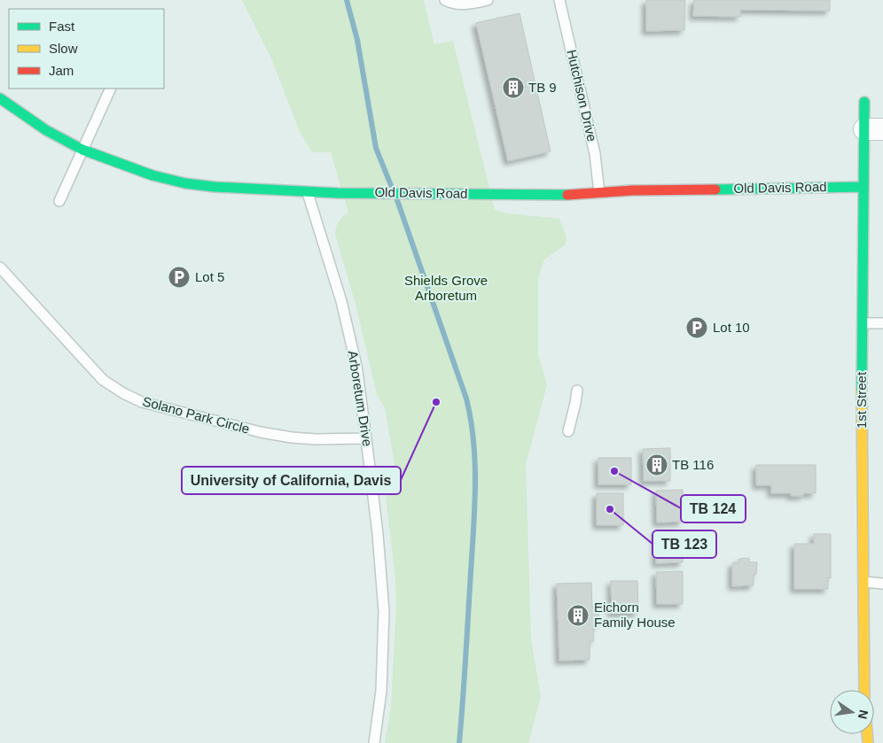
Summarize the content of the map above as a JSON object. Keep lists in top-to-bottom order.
{
  "streets": {
    "street": ["Old Davis Road", "1st Street"],
    "lane": ["Hutchison Drive", "Arboretum Drive", "Solano Park Circle"]
  },
  "crossings": [
    ["Hutchison Drive", "Old Davis Road"],
    ["Old Davis Road", "Arboretum Drive"],
    ["Old Davis Road", "1st Street"],
    ["Arboretum Drive", "Solano Park Circle"]
  ],
  "parks": ["Shields Grove Arboretum"],
  "places": {
    "building": ["TB 9", "TB 116", "Eichorn Family House"],
    "parking": ["Lot 5", "Lot 10"],
    "other": ["University of California, Davis", "TB 124", "TB 123"]
  },
  "legend": ["Fast", "Slow", "Jam"],
  "north": "right"
}
